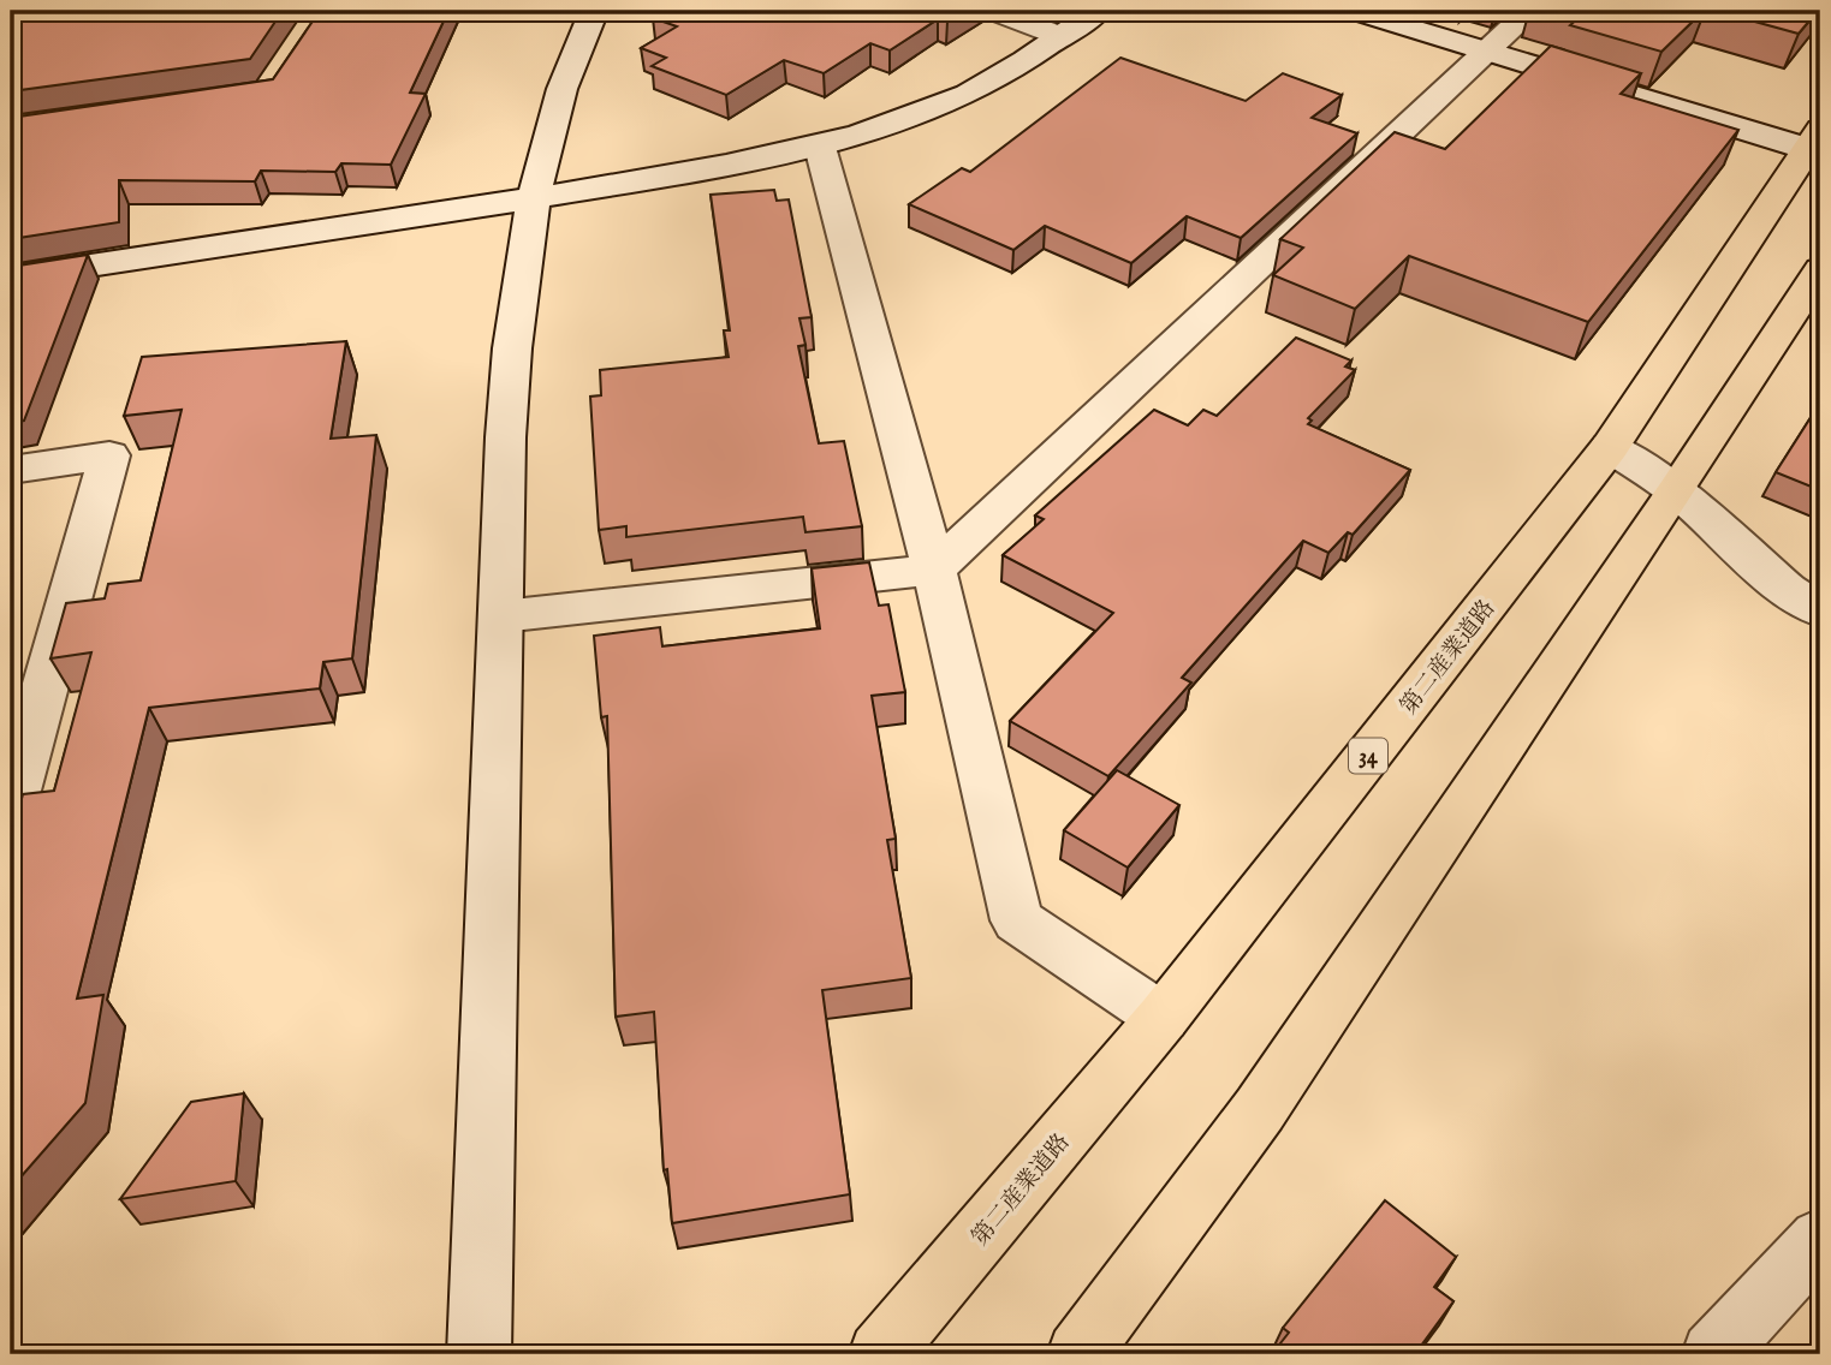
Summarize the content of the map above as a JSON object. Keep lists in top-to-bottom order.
{
  "streets": {
    "main road": ["第二産業道路", "34"]
  }
}
